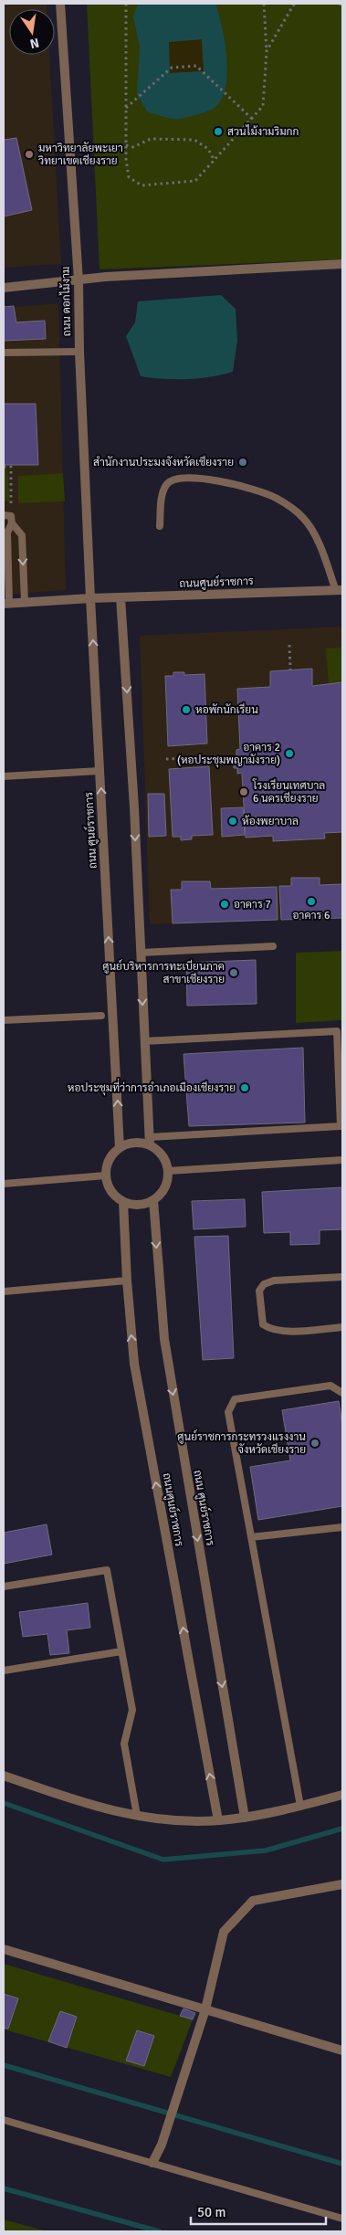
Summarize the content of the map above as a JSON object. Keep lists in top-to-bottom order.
{
  "streets": {
    "street": ["ถนน ดอกไม้งาม", "ถนนศูนย์ราชการ", "ถนน ศูนย์ราชการ"]
  },
  "crossings": [
    ["ถนน ดอกไม้งาม", "ถนนศูนย์ราชการ"],
    ["ถนน ดอกไม้งาม", "ถนน ศูนย์ราชการ"],
    ["ถนนศูนย์ราชการ", "ถนน ศูนย์ราชการ"]
  ],
  "one_way": ["ถนนศูนย์ราชการ"],
  "places": [
    "สวนไม้งามริมกก",
    "มหาวิทยาลัยพะเยา วิทยาเขตเชียงราย",
    "สำนักงานประมงจังหวัดเชียงราย",
    "หอพักนักเรียน",
    "อาคาร 2 (หอประชุมพญามังราย)",
    "โรงเรียนเทศบาล 6 นครเชียงราย",
    "ห้องพยาบาล",
    "อาคาร 6",
    "อาคาร 7",
    "ศูนย์บริหารการทะเบียนภาค สาขาเชียงราย",
    "หอประชุมที่ว่าการอำเภอเมืองเชียงราย",
    "ศูนย์ราชการกระทรวงแรงงาน จังหวัดเชียงราย"
  ],
  "scale_bar": "50 m",
  "north": "bottom"
}
